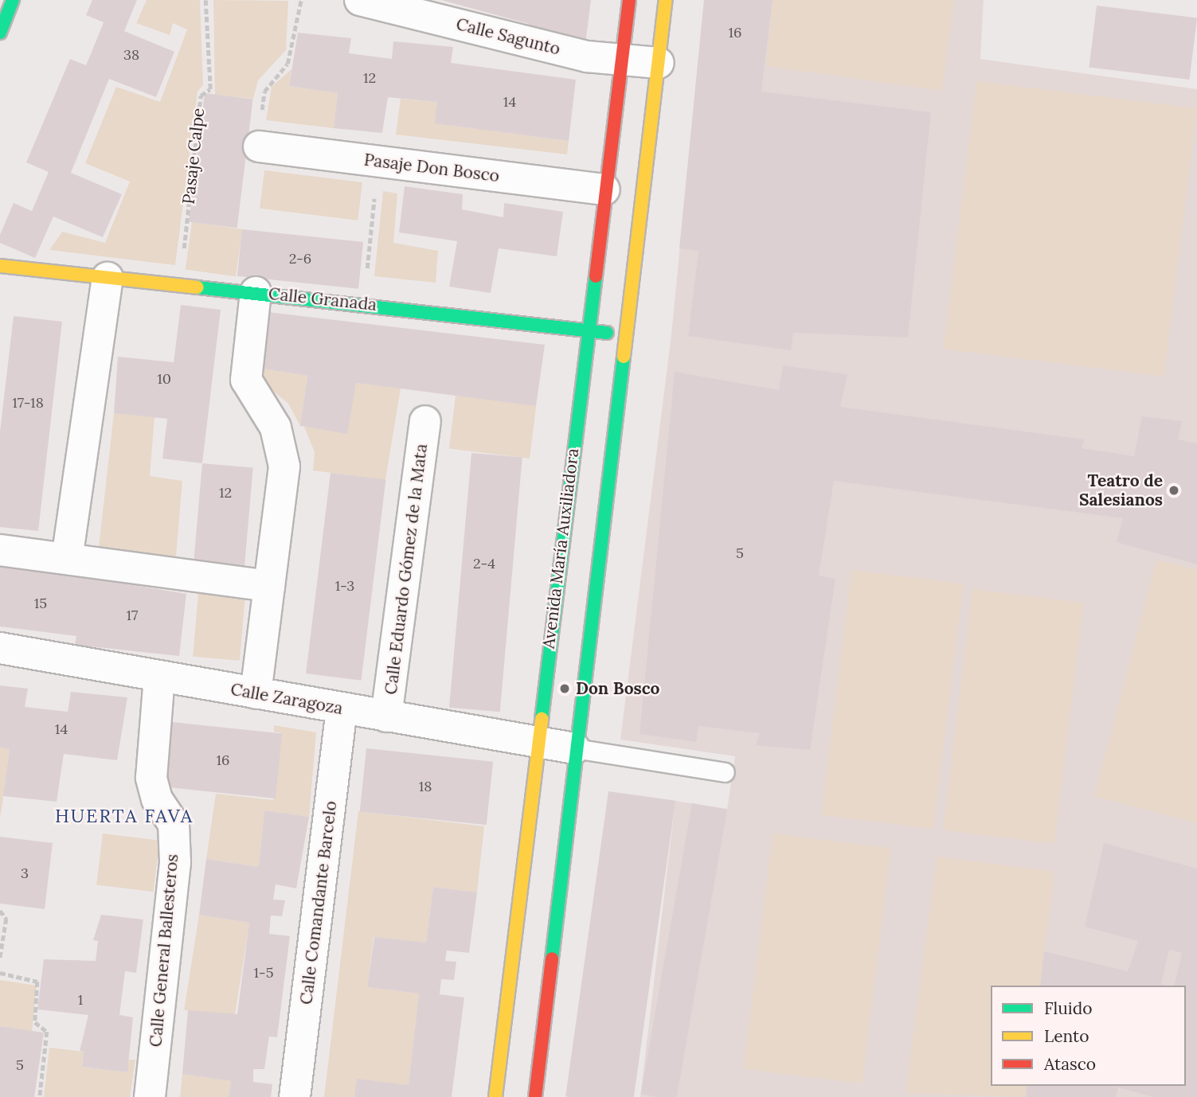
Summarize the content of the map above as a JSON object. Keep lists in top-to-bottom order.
{
  "streets": {
    "street": [
      "Calle Sagunto",
      "Pasaje Don Bosco",
      "Calle Granada",
      "Avenida María Auxiliadora",
      "Calle Eduardo Gómez de la Mata",
      "Calle Zaragoza",
      "Calle Comandante Barcelo",
      "Calle General Ballesteros"
    ],
    "path": ["Pasaje Calpe"]
  },
  "crossings": [
    ["Calle Sagunto", "Avenida María Auxiliadora"],
    ["Pasaje Calpe", "Calle Granada"],
    ["Pasaje Don Bosco", "Avenida María Auxiliadora"],
    ["Calle Granada", "Avenida María Auxiliadora"],
    ["Avenida María Auxiliadora", "Calle Zaragoza"],
    ["Calle Eduardo Gómez de la Mata", "Calle Zaragoza"],
    ["Calle Zaragoza", "Calle Comandante Barcelo"],
    ["Calle Zaragoza", "Calle General Ballesteros"]
  ],
  "districts": ["HUERTA FAVA"],
  "places": ["Teatro de Salesianos", "Don Bosco"],
  "house_numbers": [
    "16",
    "38",
    "12",
    "14",
    "2-6",
    "10",
    "17-18",
    "12",
    "5",
    "2-4",
    "1-3",
    "15",
    "17",
    "14",
    "16",
    "18",
    "3",
    "1-5",
    "1",
    "5"
  ],
  "legend": ["Fluido", "Lento", "Atasco"]
}
